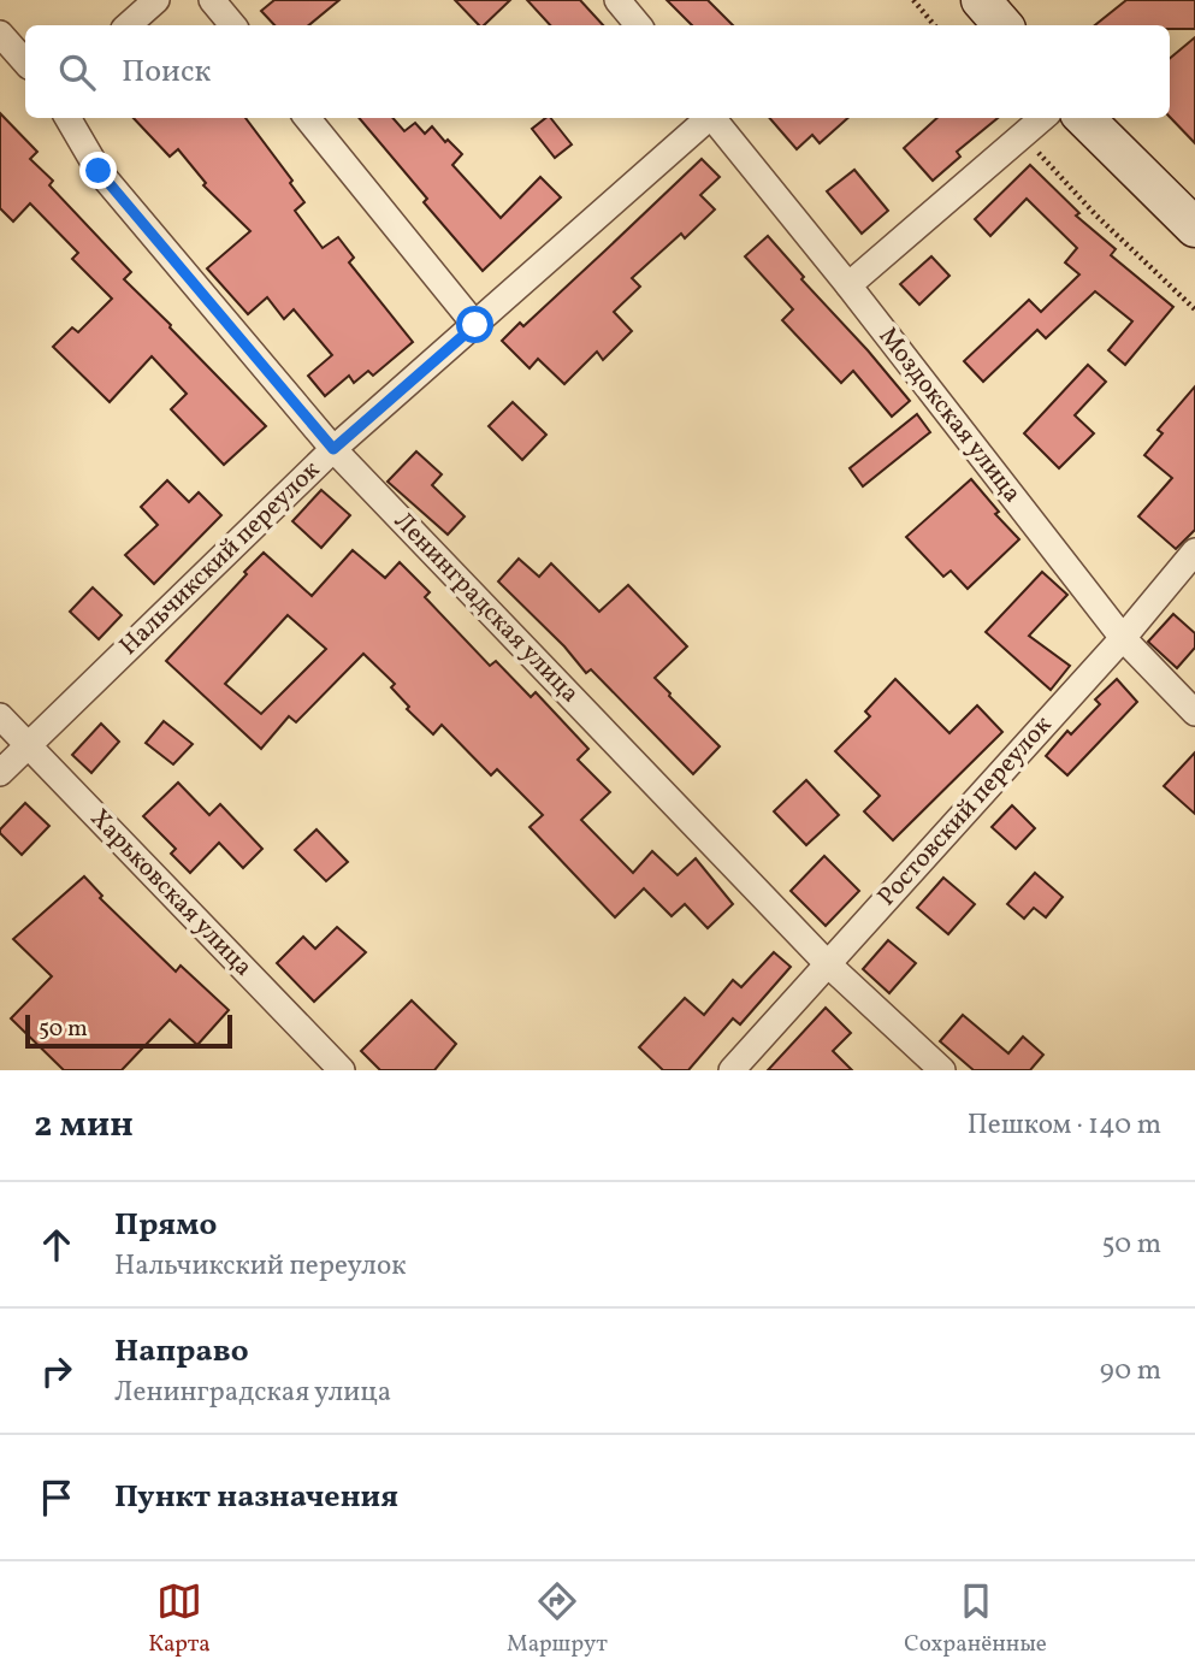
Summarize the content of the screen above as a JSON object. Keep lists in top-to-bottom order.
{
  "streets": {
    "street": [
      "Моздокская улица",
      "Нальчикский переулок",
      "Ленинградская улица",
      "Ростовский переулок",
      "Харьковская улица"
    ]
  },
  "crossings": [
    ["Моздокская улица", "Ростовский переулок"],
    ["Нальчикский переулок", "Ленинградская улица"],
    ["Нальчикский переулок", "Харьковская улица"],
    ["Ленинградская улица", "Ростовский переулок"]
  ],
  "scale_bar": "50 m",
  "page": {
    "search": "Поиск",
    "scale": "50 m",
    "heading": ["2 мин", "Пешком · 140 m"],
    "list": [
      ["Прямо", "Нальчикский переулок", "50 m"],
      ["Направо", "Ленинградская улица", "90 m"],
      "Пункт назначения"
    ],
    "nav": ["Карта", "Маршрут", "Сохранённые"]
  }
}
